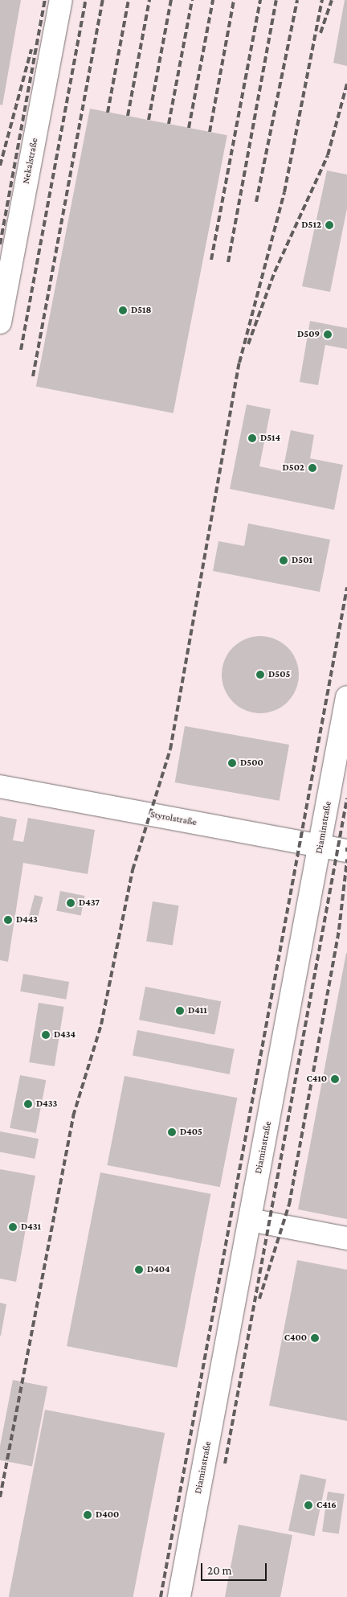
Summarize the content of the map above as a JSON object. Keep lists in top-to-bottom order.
{
  "streets": {
    "street": ["Nekalstraße", "Styrolstraße", "Diaminstraße"]
  },
  "crossings": [
    ["Styrolstraße", "Diaminstraße"]
  ],
  "places": [
    "D512",
    "D518",
    "D509",
    "D514",
    "D502",
    "D501",
    "D505",
    "D500",
    "D437",
    "D443",
    "D411",
    "D434",
    "C410",
    "D433",
    "D405",
    "D431",
    "D404",
    "C400",
    "C416",
    "D400"
  ],
  "scale_bar": "20 m"
}
